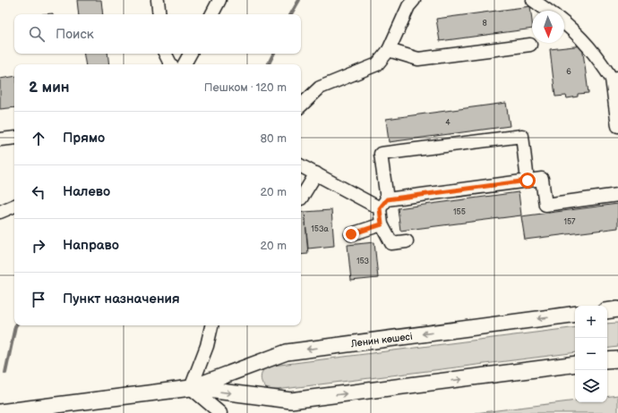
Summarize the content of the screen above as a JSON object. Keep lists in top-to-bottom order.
{
  "streets": {
    "main road": ["Ленин көшесі"]
  },
  "house_numbers": [
    "8",
    "6",
    "4",
    "155",
    "157",
    "153а",
    "153"
  ],
  "north": "bottom",
  "page": {
    "search": "Поиск",
    "heading": ["2 мин", "Пешком · 120 m"],
    "list": [
      ["Прямо", "80 m"],
      ["Налево", "20 m"],
      ["Направо", "20 m"],
      "Пункт назначения"
    ],
    "map_buttons": ["+", "−"]
  }
}
